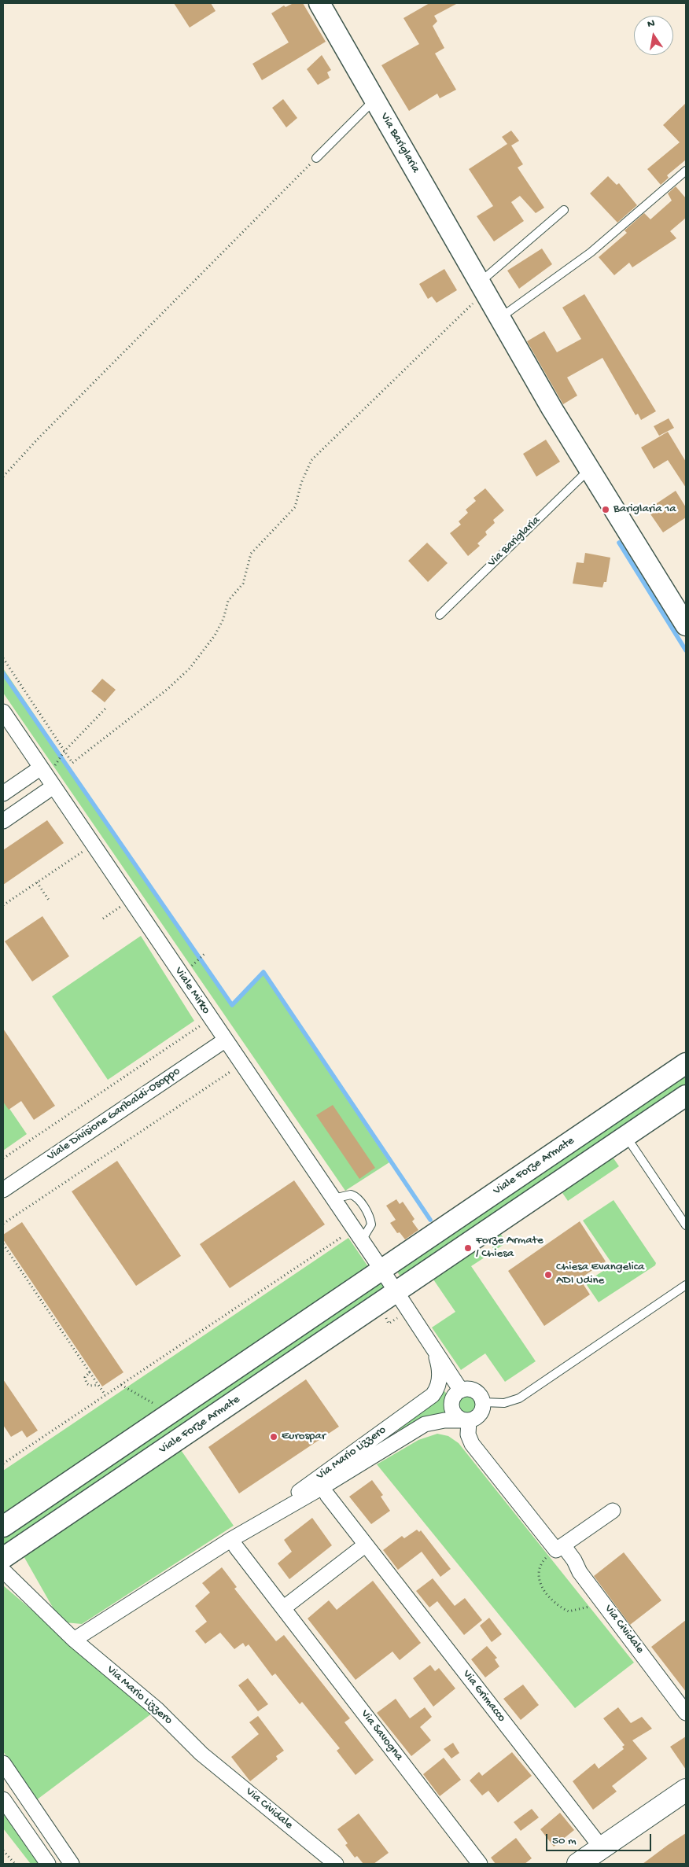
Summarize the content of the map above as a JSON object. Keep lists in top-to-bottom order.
{
  "streets": {
    "street": [
      "Via Bariglaria",
      "Viale Mirko",
      "Viale Divisione Garibaldi-Osoppo",
      "Viale Forze Armate",
      "Via Mario Lizzero",
      "Via Cividale",
      "Via Grimacco",
      "Via Savogna"
    ]
  },
  "crossings": [
    ["Viale Mirko", "Viale Divisione Garibaldi-Osoppo"],
    ["Viale Mirko", "Viale Forze Armate"],
    ["Viale Forze Armate", "Via Mario Lizzero"],
    ["Via Mario Lizzero", "Via Cividale"],
    ["Via Mario Lizzero", "Via Savogna"]
  ],
  "places": [
    "Bariglaria 1a",
    "Forze Armate / Chiesa",
    "Chiesa Evangelica ADI Udine",
    "Eurospar"
  ],
  "scale_bar": "50 m",
  "north": "top"
}
